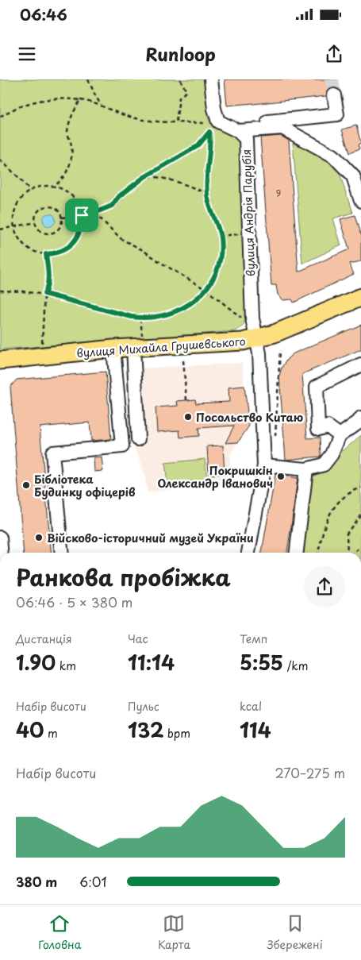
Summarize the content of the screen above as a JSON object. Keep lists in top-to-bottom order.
{
  "streets": {
    "main road": ["вулиця Михайла Грушевського"],
    "street": ["вулиця Андрія Парубія"]
  },
  "crossings": [
    ["вулиця Андрія Парубія", "вулиця Михайла Грушевського"]
  ],
  "places": [
    "Посольство Китаю",
    "Покришкін Олександр Іванович",
    "Бібліотека Будинку офіцерів",
    "Війсково-історичний музей України"
  ],
  "house_numbers": ["9"],
  "page": {
    "status": "06:46",
    "header": "Runloop",
    "heading": ["Ранкова пробіжка", "06:46 · 5 × 380 m"],
    "stats": [
      ["Дистанція", "1.90 km"],
      ["Час", "11:14"],
      ["Темп", "5:55 /km"],
      ["Набір висоти", "40 m"],
      ["Пульс", "132 bpm"],
      ["kcal", "114"]
    ],
    "chart": ["Набір висоти", "270–275 m"],
    "list": [
      {
        "name": "380 m",
        "note": "6:01"
      }
    ],
    "tabs": ["Головна", "Карта", "Збережені"]
  }
}
